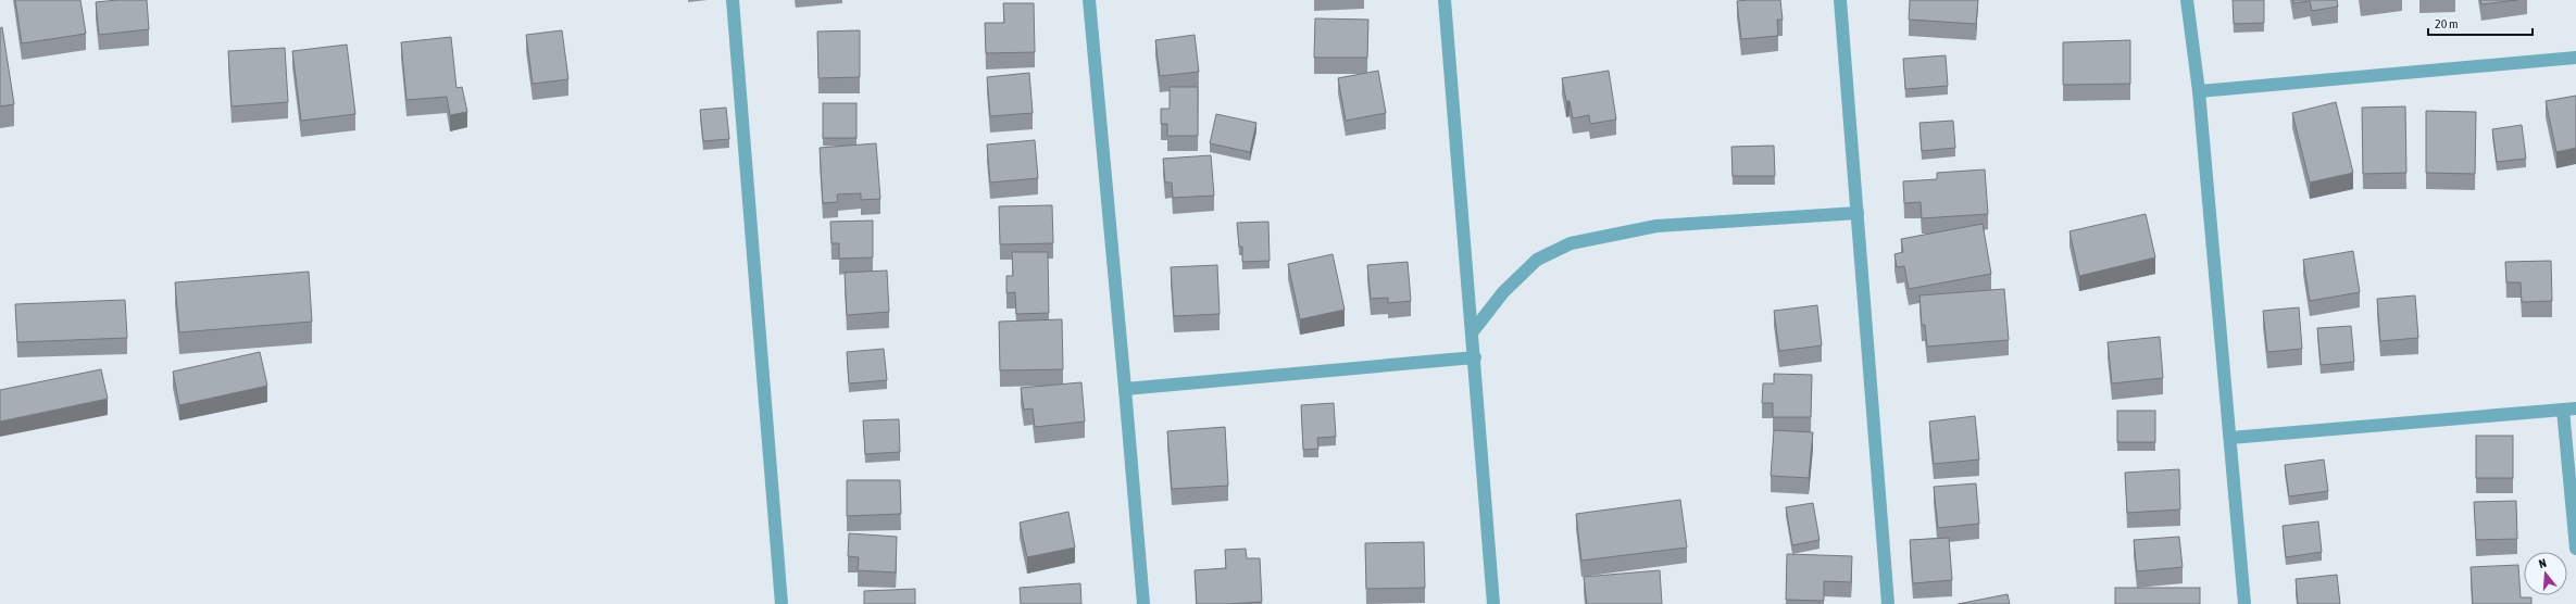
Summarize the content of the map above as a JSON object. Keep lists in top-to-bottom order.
{
  "scale_bar": "20 m",
  "north": "top"
}
